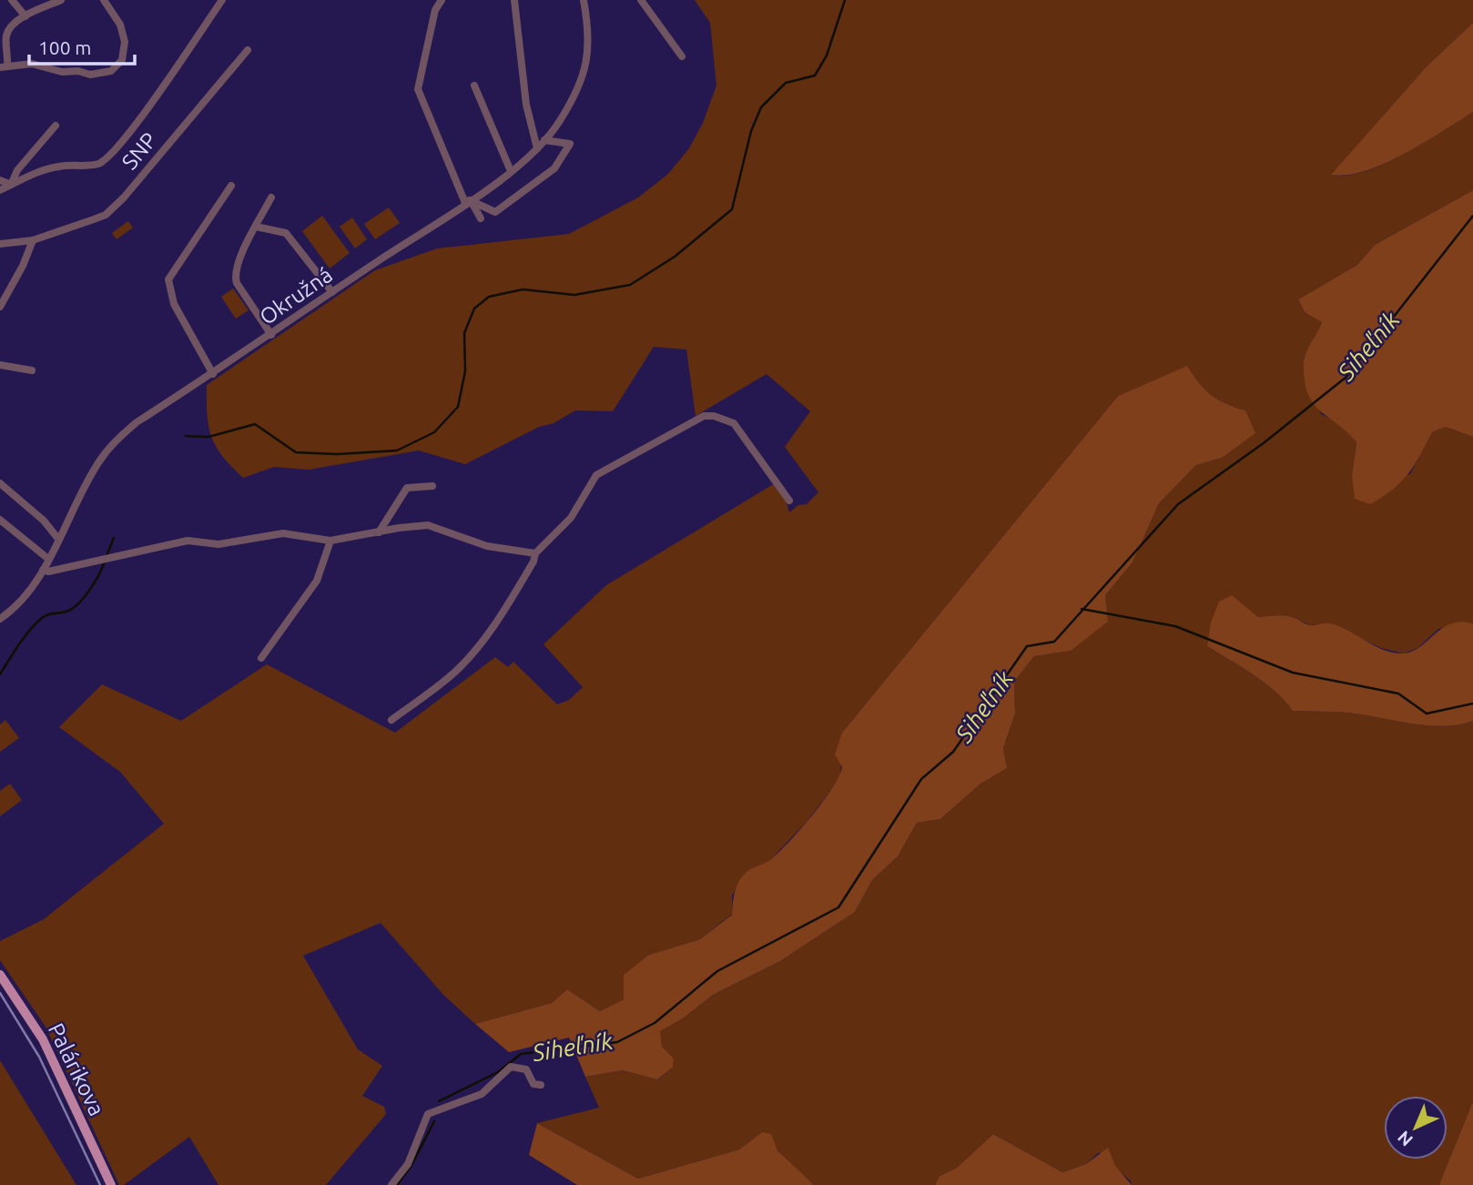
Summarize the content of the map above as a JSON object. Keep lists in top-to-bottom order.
{
  "streets": {
    "main road": ["Palárikova"],
    "street": ["SNP", "Okružná"]
  },
  "water": ["Siheľník"],
  "scale_bar": "100 m",
  "north": "bottom left"
}
